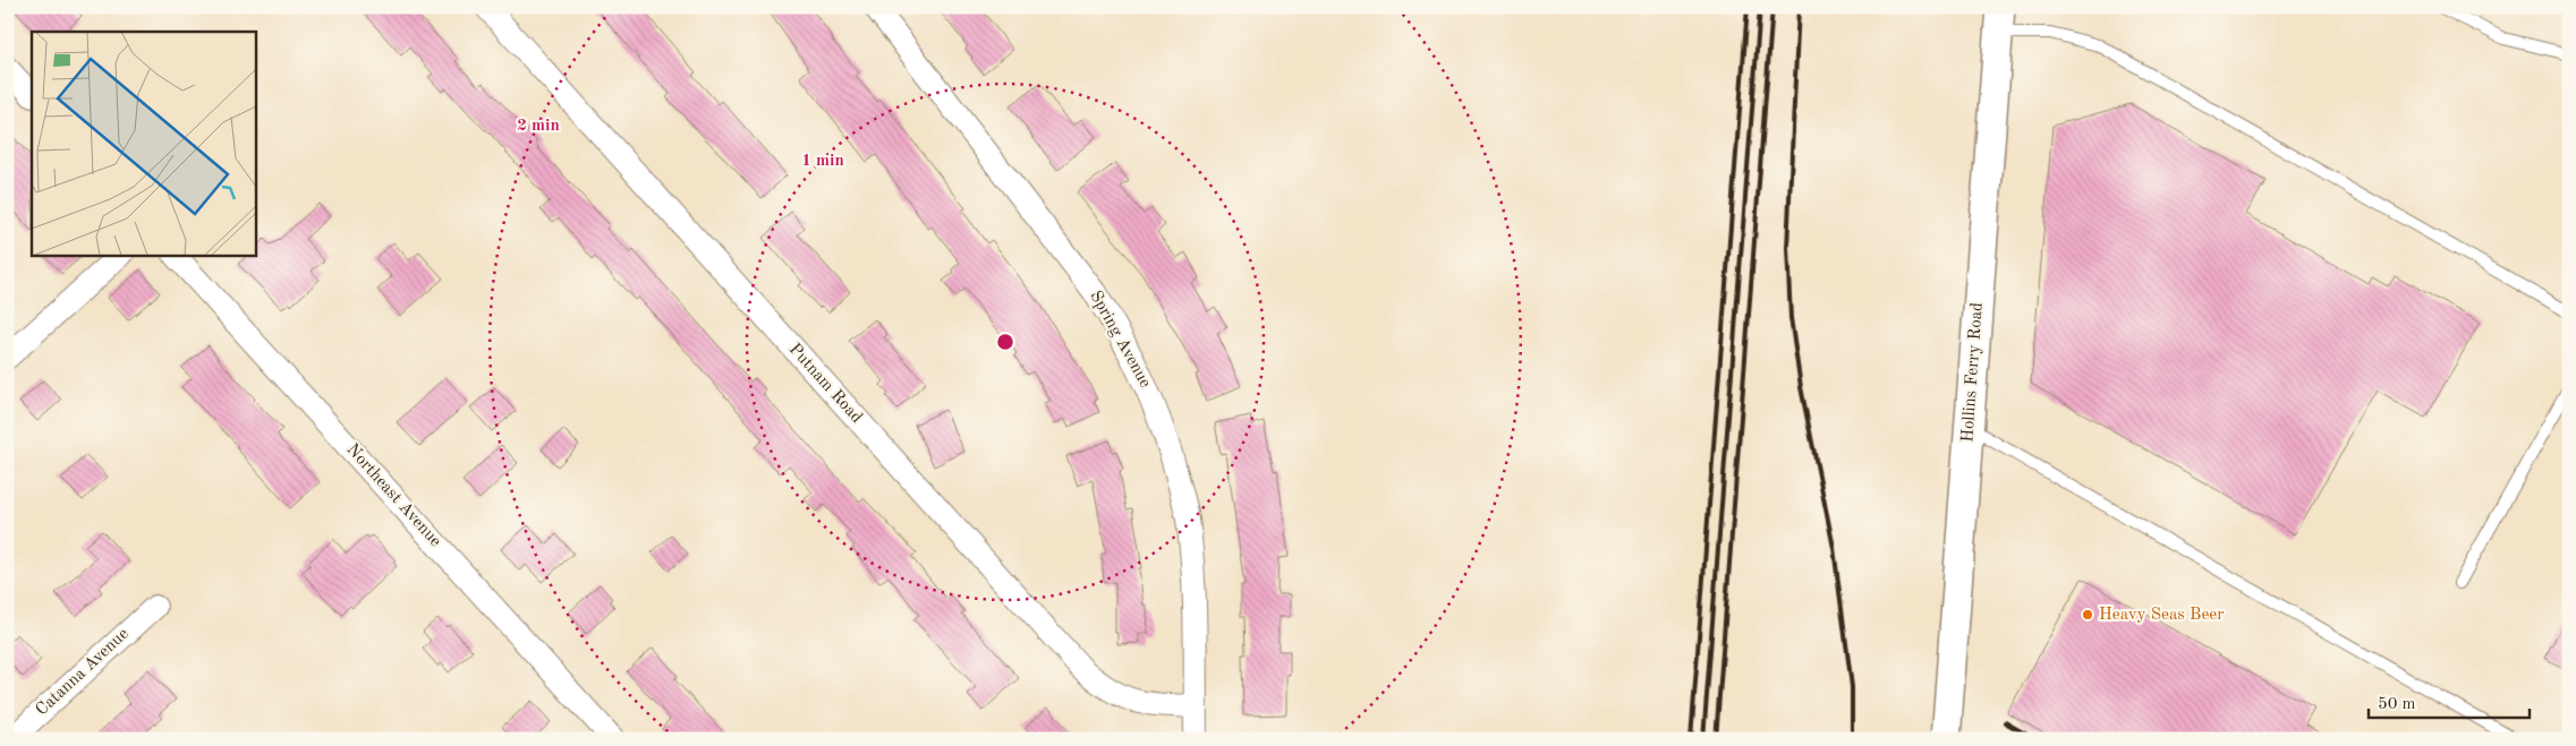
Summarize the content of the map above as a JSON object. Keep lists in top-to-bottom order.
{
  "streets": {
    "street": [
      "Spring Avenue",
      "Hollins Ferry Road",
      "Putnam Road",
      "Northeast Avenue",
      "Catanna Avenue"
    ]
  },
  "crossings": [
    ["Spring Avenue", "Putnam Road"]
  ],
  "places": ["Heavy Seas Beer"],
  "scale_bar": "50 m",
  "rings": ["2 min", "1 min"]
}
